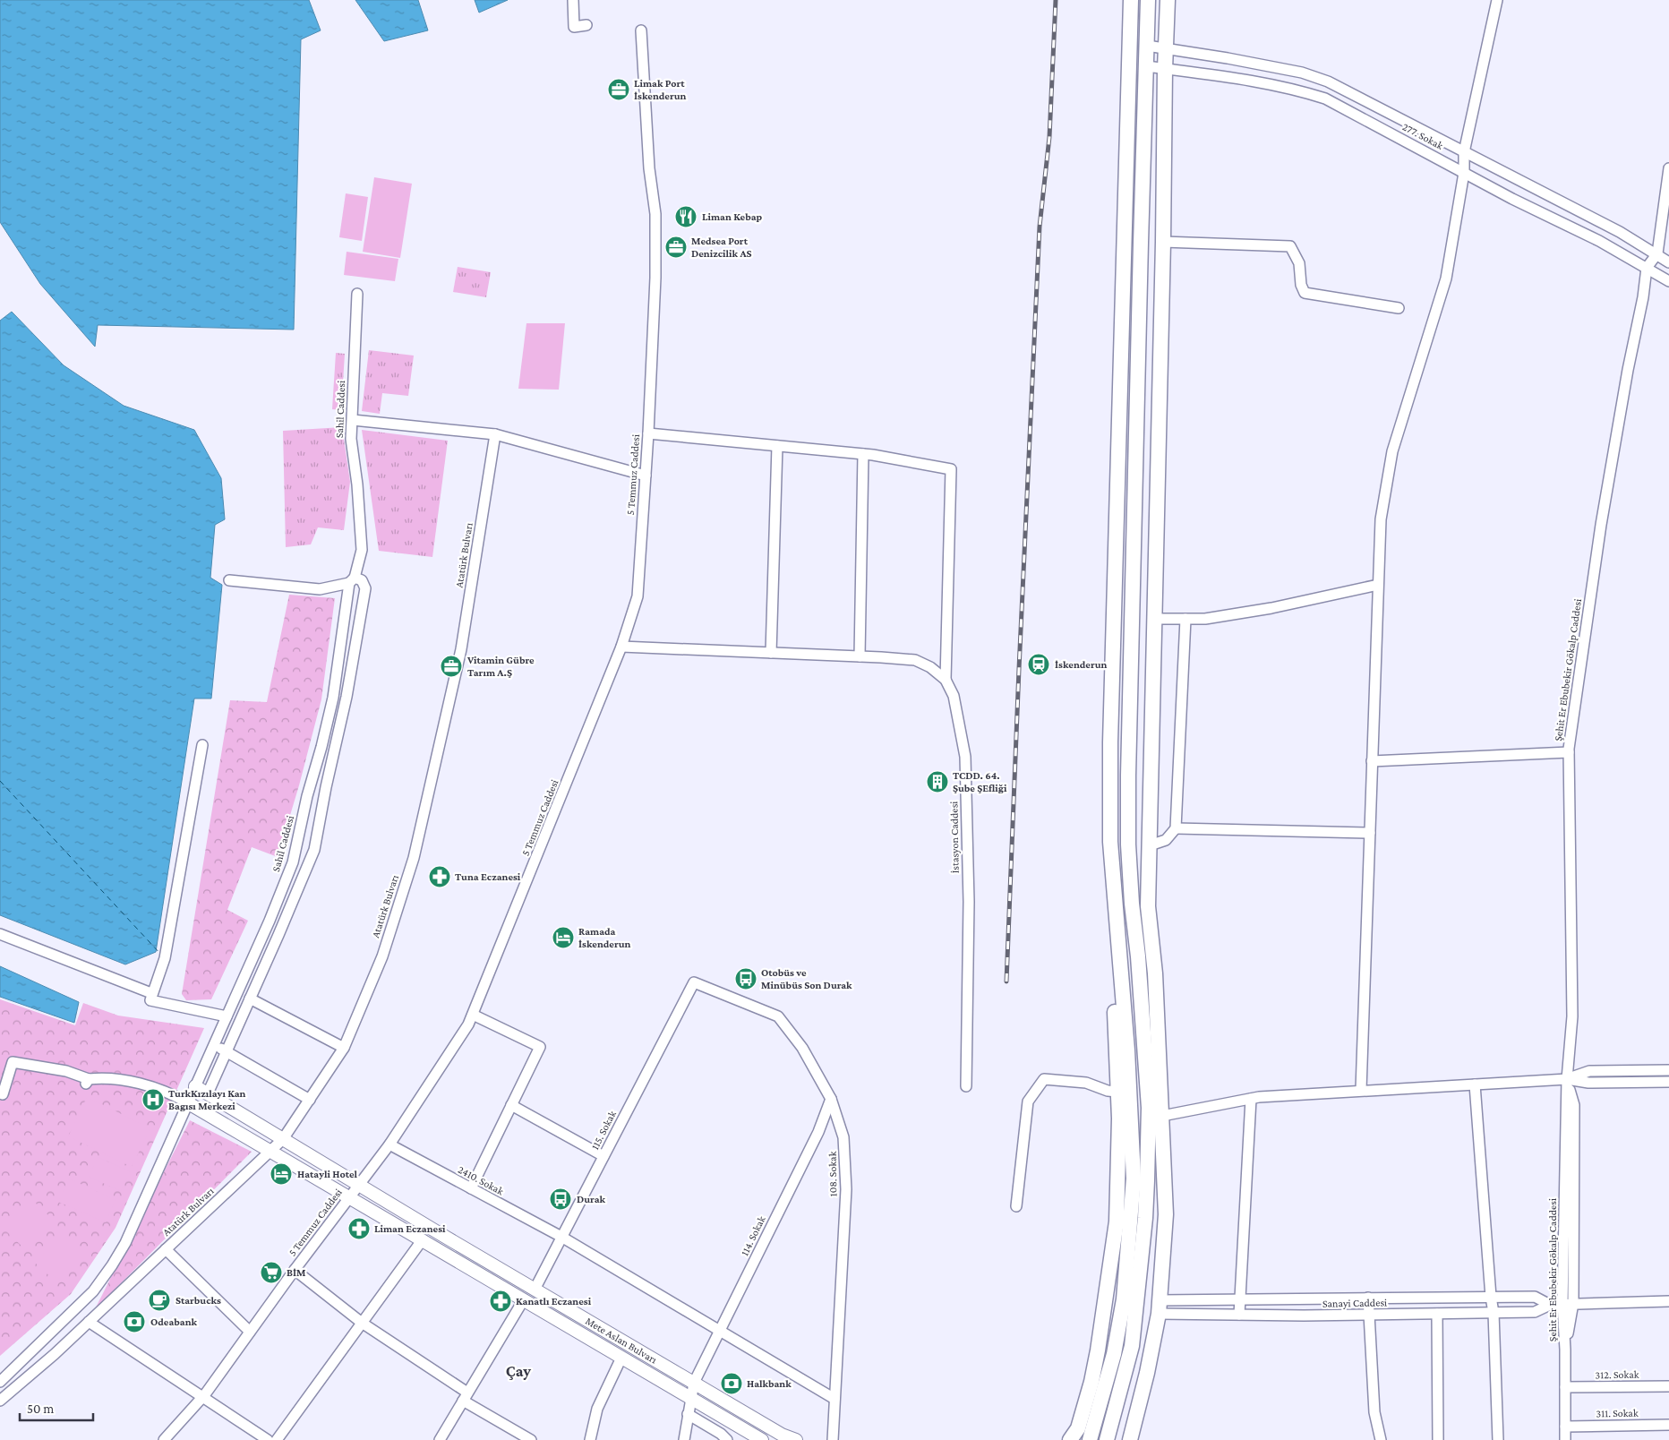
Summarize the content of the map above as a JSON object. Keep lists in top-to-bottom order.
{
  "streets": {
    "main road": ["Mete Aslan Bulvarı"],
    "street": [
      "277. Sokak",
      "Sahil Caddesi",
      "5 Temmuz Caddesi",
      "Atatürk Bulvarı",
      "Şehit Er Ebubekir Gökalp Caddesi",
      "İstasyon Caddesi",
      "115. Sokak",
      "108. Sokak",
      "2410. Sokak",
      "114. Sokak",
      "Sanayi Caddesi",
      "312. Sokak",
      "311. Sokak"
    ]
  },
  "crossings": [
    ["277. Sokak", "Şehit Er Ebubekir Gökalp Caddesi"],
    ["Sahil Caddesi", "Mete Aslan Bulvarı"],
    ["5 Temmuz Caddesi", "İstasyon Caddesi"],
    ["5 Temmuz Caddesi", "2410. Sokak"],
    ["5 Temmuz Caddesi", "Mete Aslan Bulvarı"],
    ["Atatürk Bulvarı", "Mete Aslan Bulvarı"],
    ["Şehit Er Ebubekir Gökalp Caddesi", "Sanayi Caddesi"],
    ["115. Sokak", "108. Sokak"],
    ["115. Sokak", "2410. Sokak"],
    ["115. Sokak", "Mete Aslan Bulvarı"],
    ["108. Sokak", "2410. Sokak"],
    ["108. Sokak", "114. Sokak"],
    ["2410. Sokak", "114. Sokak"],
    ["114. Sokak", "Mete Aslan Bulvarı"]
  ],
  "districts": ["Çay"],
  "places": {
    "office": ["Limak Port İskenderun", "Medsea Port Denizcilik AS", "Vitamin Gübre Tarım A.Ş"],
    "restaurant": ["Liman Kebap"],
    "station": ["İskenderun"],
    "building": ["TCDD. 64. Şube ŞEfliği"],
    "pharmacy": ["Tuna Eczanesi", "Liman Eczanesi", "Kanatlı Eczanesi"],
    "hotel": ["Ramada İskenderun", "Hatayli Hotel"],
    "bus stop": ["Otobüs ve Minübüs Son Durak", "Durak"],
    "hospital": ["TurkKızılayı Kan Bagısı Merkezi"],
    "supermarket": ["BİM"],
    "cafe": ["Starbucks"],
    "bank": ["Odeabank", "Halkbank"]
  },
  "scale_bar": "50 m"
}
